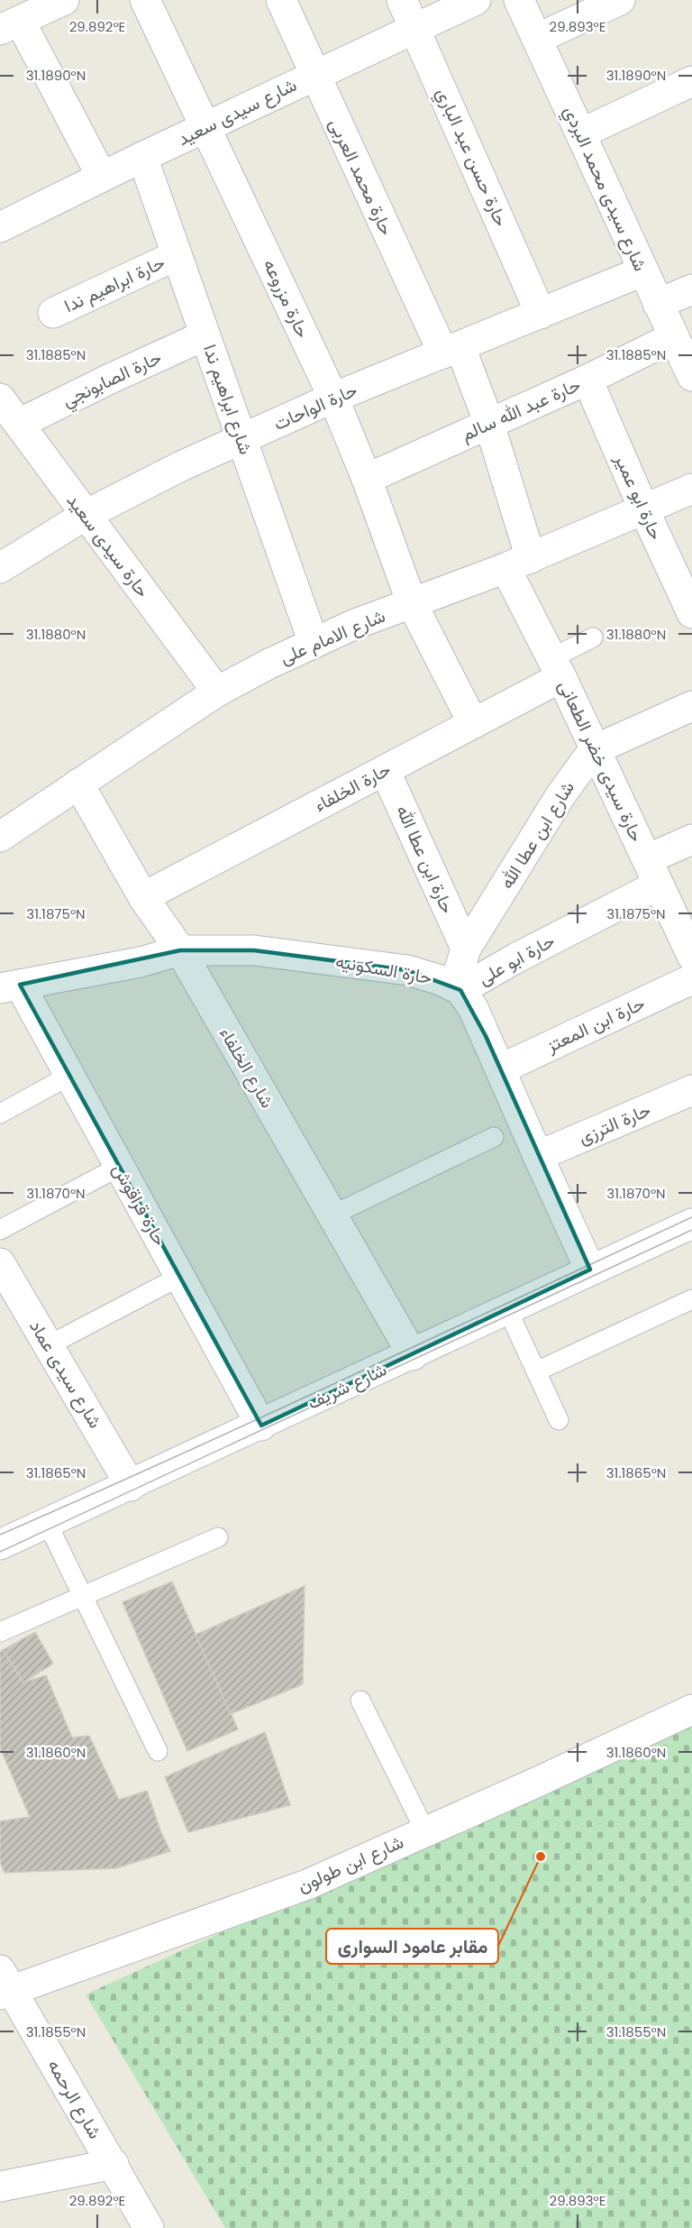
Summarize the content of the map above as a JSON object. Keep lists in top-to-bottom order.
{
  "streets": {
    "street": [
      "شارع سيدى سعيد",
      "حارة حسن عبد الباري",
      "حارة محمد العربى",
      "شارع سيدى محمد البردي",
      "حارة ابراهيم ندا",
      "حارة مزروعه",
      "حارة الصابونجي",
      "شارع ابراهيم ندا",
      "حارة الواحات",
      "حارة عبد الله سالم",
      "حارة ابو عمير",
      "حارة سيدى سعيد",
      "شارع الامام على",
      "حارة سيدى خضر الطعانى",
      "حارة الخلفاء",
      "شارع ابن عطا الله",
      "حارة ابن عطا الله",
      "حارة ابو على",
      "حارة السكونيه",
      "حارة ابن المعتز",
      "شارع الخلفاء",
      "حارة الترزى",
      "حارة قراقوش",
      "شارع سيدى عماد",
      "شارع شريف",
      "شارع ابن طولون",
      "شارع الرحمه"
    ]
  },
  "crossings": [
    ["شارع سيدى سعيد", "حارة حسن عبد الباري"],
    ["شارع سيدى سعيد", "حارة محمد العربى"],
    ["شارع سيدى سعيد", "حارة مزروعه"],
    ["شارع سيدى سعيد", "شارع ابراهيم ندا"],
    ["حارة حسن عبد الباري", "حارة الواحات"],
    ["حارة محمد العربى", "حارة الواحات"],
    ["حارة محمد العربى", "حارة عبد الله سالم"],
    ["حارة محمد العربى", "حارة سيدى خضر الطعانى"],
    ["شارع سيدى محمد البردي", "حارة الواحات"],
    ["شارع سيدى محمد البردي", "حارة عبد الله سالم"],
    ["حارة ابراهيم ندا", "شارع ابراهيم ندا"],
    ["حارة مزروعه", "حارة الواحات"],
    ["حارة مزروعه", "حارة عبد الله سالم"],
    ["حارة مزروعه", "شارع الامام على"],
    ["حارة مزروعه", "حارة الخلفاء"],
    ["حارة الصابونجي", "شارع ابراهيم ندا"],
    ["حارة الصابونجي", "حارة سيدى سعيد"],
    ["شارع ابراهيم ندا", "حارة الواحات"],
    ["شارع ابراهيم ندا", "شارع الامام على"],
    ["حارة الواحات", "حارة سيدى سعيد"],
    ["حارة عبد الله سالم", "حارة ابو عمير"],
    ["حارة عبد الله سالم", "حارة سيدى خضر الطعانى"],
    ["حارة ابو عمير", "شارع الامام على"],
    ["حارة سيدى سعيد", "شارع الامام على"],
    ["شارع الامام على", "حارة سيدى خضر الطعانى"],
    ["شارع الامام على", "شارع الخلفاء"],
    ["حارة سيدى خضر الطعانى", "حارة الخلفاء"],
    ["حارة سيدى خضر الطعانى", "شارع ابن عطا الله"],
    ["حارة سيدى خضر الطعانى", "حارة ابو على"],
    ["حارة الخلفاء", "حارة ابن عطا الله"],
    ["حارة الخلفاء", "شارع الخلفاء"],
    ["شارع ابن عطا الله", "حارة ابن عطا الله"],
    ["شارع ابن عطا الله", "حارة ابو على"],
    ["شارع ابن عطا الله", "حارة السكونيه"],
    ["حارة ابو على", "حارة السكونيه"],
    ["حارة السكونيه", "شارع الخلفاء"],
    ["حارة السكونيه", "حارة قراقوش"],
    ["شارع الخلفاء", "شارع شريف"],
    ["حارة قراقوش", "شارع شريف"],
    ["شارع سيدى عماد", "شارع شريف"],
    ["شارع ابن طولون", "شارع الرحمه"]
  ],
  "places": ["مقابر عامود السوارى"],
  "coordinates": [
    "29.892°E",
    "29.893°E",
    "31.1890°N",
    "31.1885°N",
    "31.1880°N",
    "31.1875°N",
    "31.1870°N",
    "31.1865°N",
    "31.1860°N",
    "31.1855°N"
  ]
}
